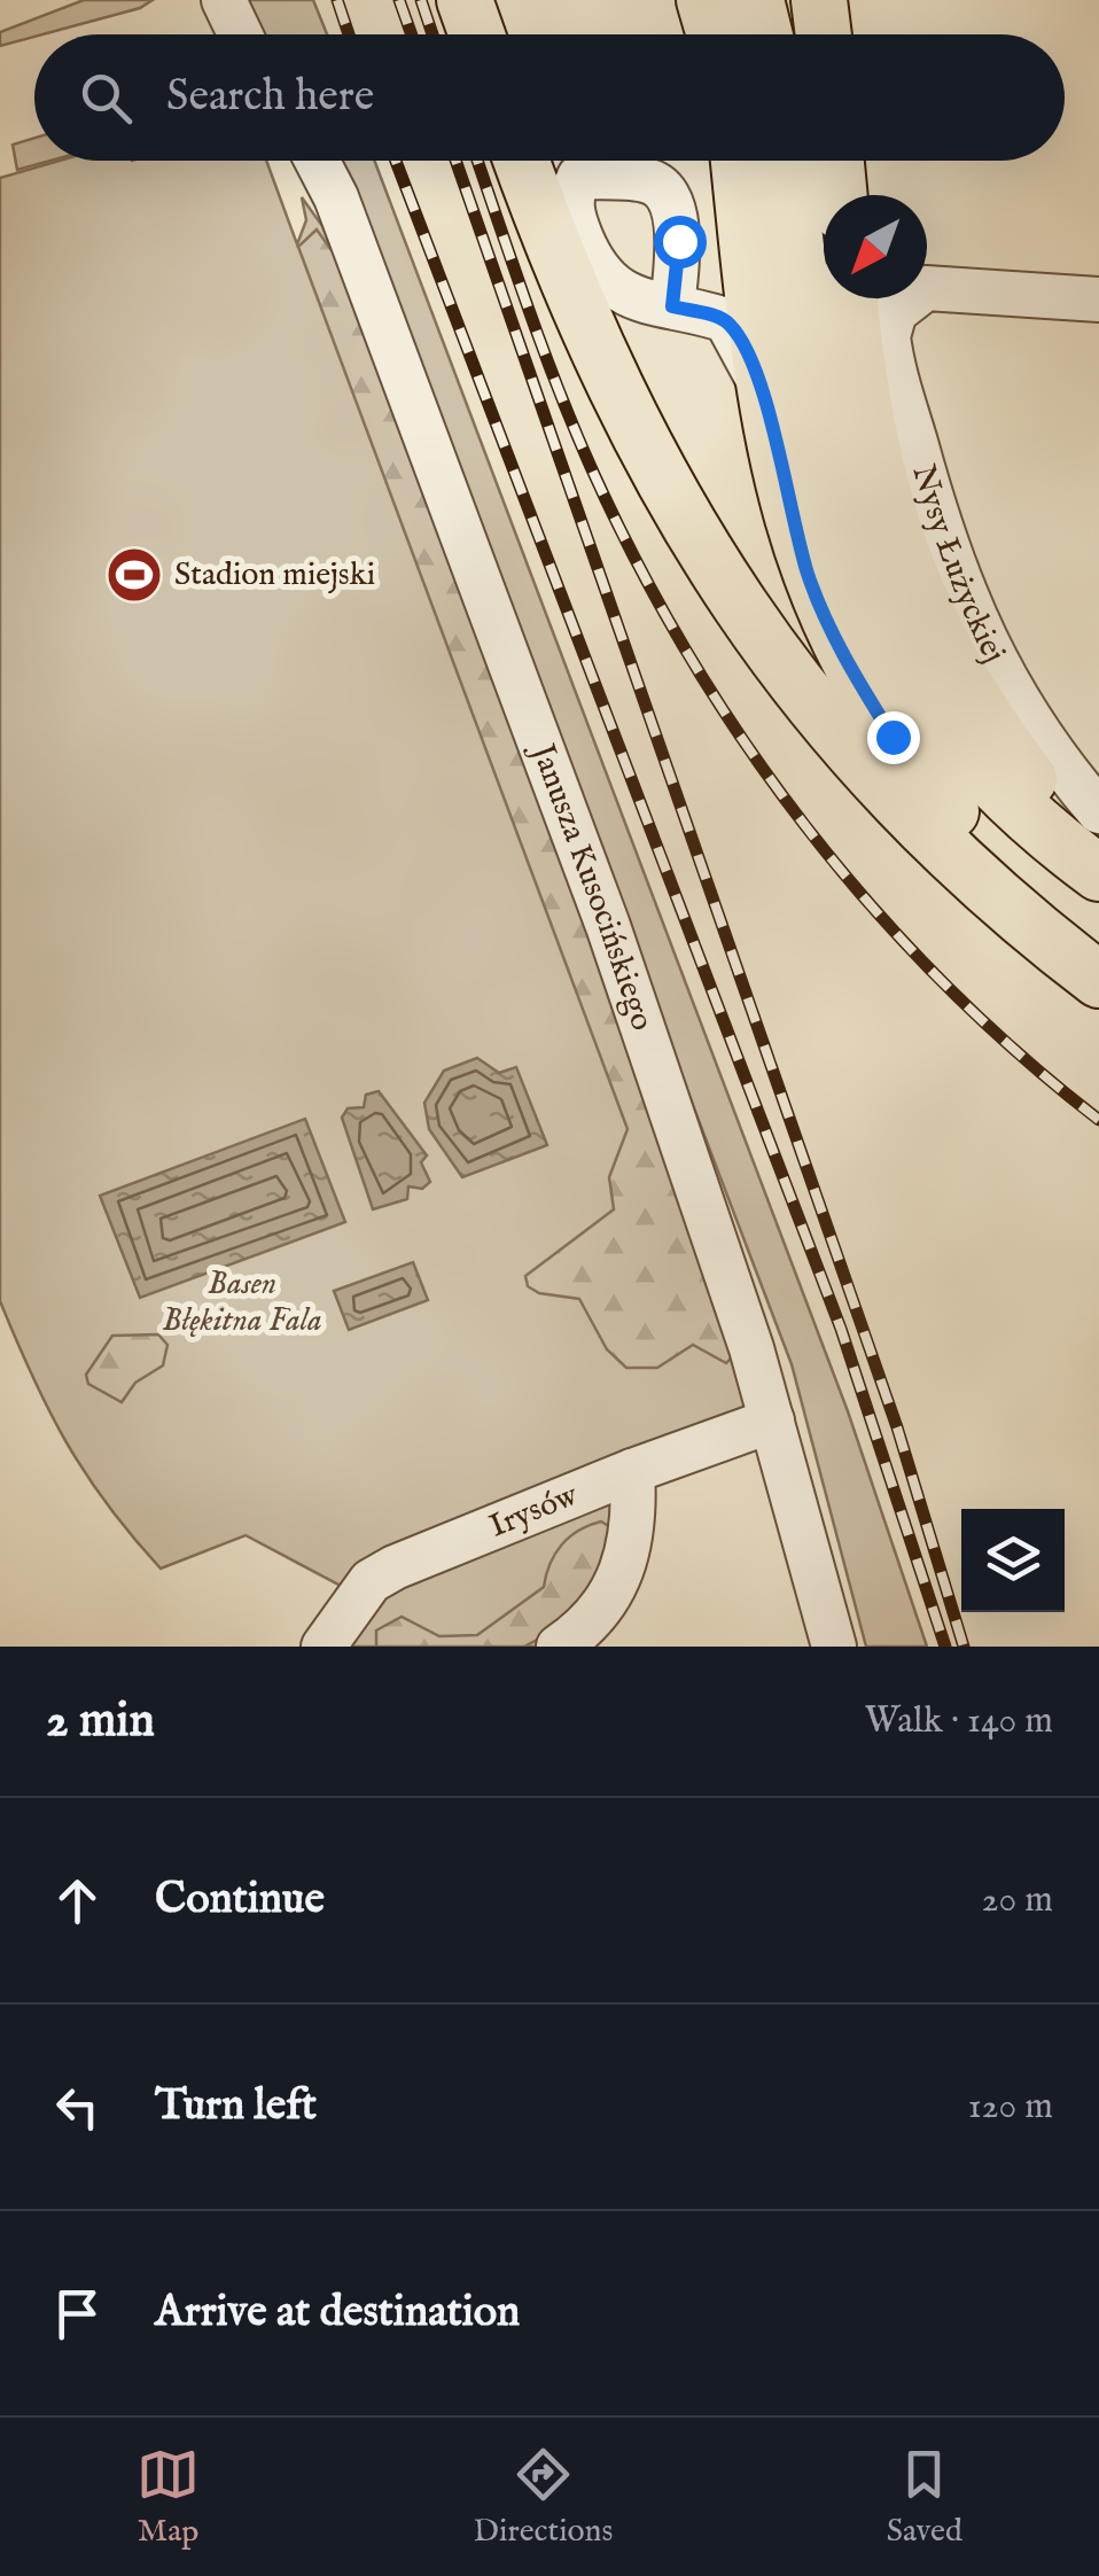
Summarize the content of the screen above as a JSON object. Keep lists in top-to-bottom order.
{
  "streets": {
    "street": ["Nysy Łużyckiej", "Janusza Kusocińskiego", "Irysów"]
  },
  "crossings": [
    ["Janusza Kusocińskiego", "Irysów"]
  ],
  "parks": ["Basen Błękitna Fala"],
  "places": {
    "sports": ["Stadion miejski"]
  },
  "north": "bottom left",
  "page": {
    "search": "Search here",
    "heading": ["2 min", "Walk · 140 m"],
    "list": [
      ["Continue", "20 m"],
      ["Turn left", "120 m"],
      "Arrive at destination"
    ],
    "nav": ["Map", "Directions", "Saved"]
  }
}
